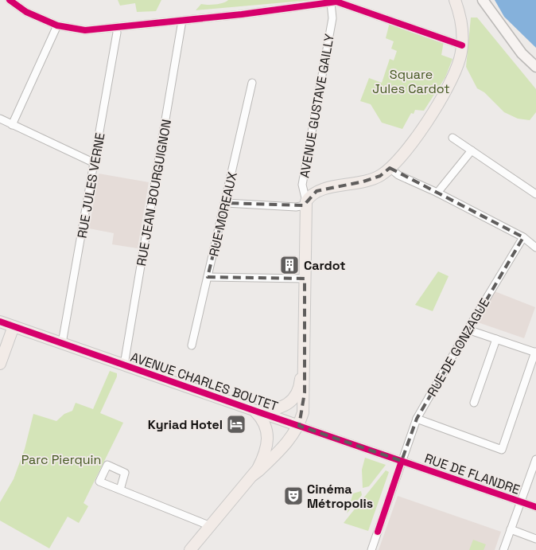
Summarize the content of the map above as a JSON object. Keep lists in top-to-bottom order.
{
  "streets": {
    "main road": ["AVENUE GUSTAVE GAILLY", "AVENUE CHARLES BOUTET"],
    "street": [
      "RUE JULES VERNE",
      "RUE JEAN BOURGUIGNON",
      "RUE MOREAUX",
      "RUE DE GONZAGUE",
      "RUE DE FLANDRE"
    ]
  },
  "crossings": [
    ["RUE JULES VERNE", "AVENUE CHARLES BOUTET"],
    ["RUE JEAN BOURGUIGNON", "AVENUE CHARLES BOUTET"],
    ["RUE DE GONZAGUE", "AVENUE CHARLES BOUTET"],
    ["RUE DE GONZAGUE", "RUE DE FLANDRE"],
    ["AVENUE CHARLES BOUTET", "RUE DE FLANDRE"]
  ],
  "parks": ["Square Jules Cardot", "Parc Pierquin"],
  "places": {
    "building": ["Cardot"],
    "hotel": ["Kyriad Hotel"],
    "theatre": ["Cinéma Métropolis"]
  }
}
